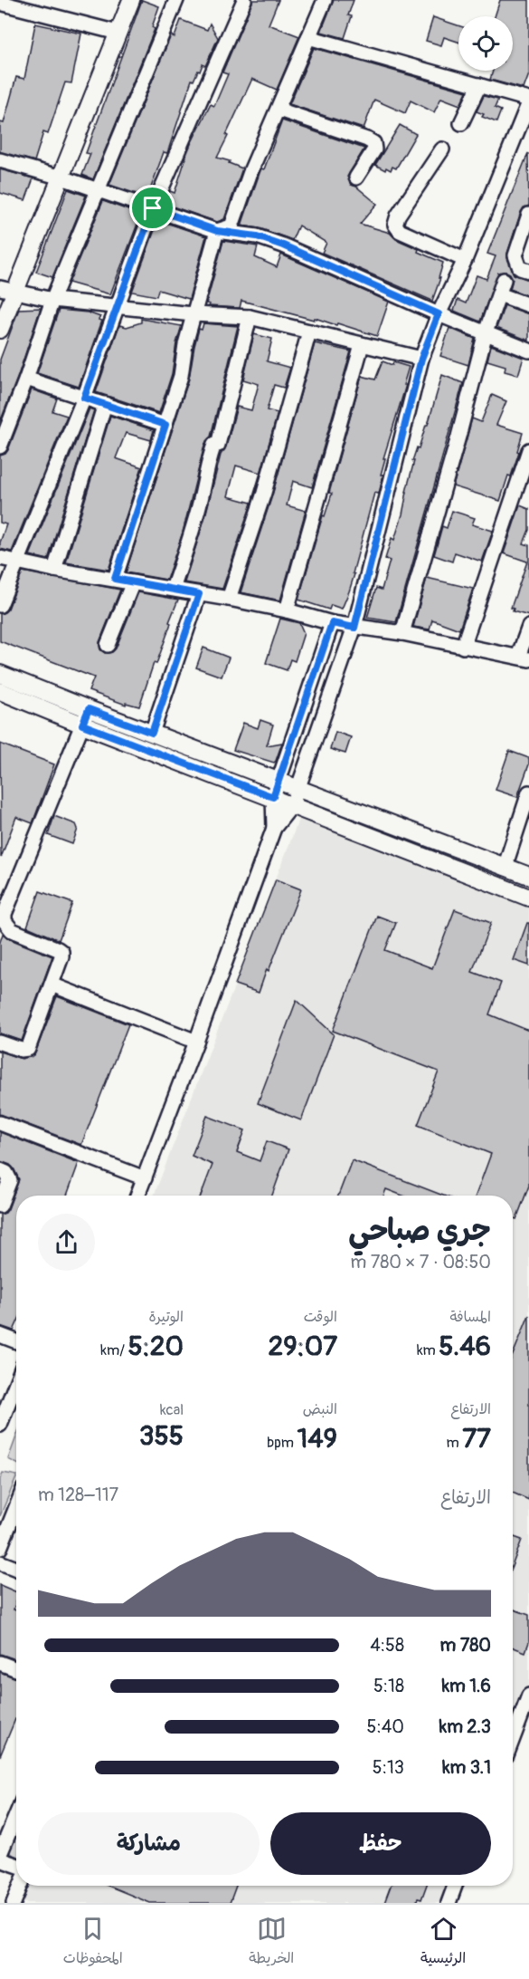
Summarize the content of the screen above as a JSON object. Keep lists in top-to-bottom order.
{
  "page": {
    "heading": ["جري صباحي", "08:50 · 7 × 780 m"],
    "stats": [
      ["المسافة", "5.46 km"],
      ["الوقت", "29:07"],
      ["الوتيرة", "5:20 /km"],
      ["الارتفاع", "77 m"],
      ["النبض", "149 bpm"],
      ["kcal", "355"]
    ],
    "chart": ["الارتفاع", "117–128 m"],
    "list": [
      {
        "name": "780 m",
        "note": "4:58"
      },
      {
        "name": "1.6 km",
        "note": "5:18"
      },
      {
        "name": "2.3 km",
        "note": "5:40"
      },
      {
        "name": "3.1 km",
        "note": "5:13"
      }
    ],
    "buttons": ["حفظ", "مشاركة"],
    "tabs": ["الرئيسية", "الخريطة", "المحفوظات"]
  }
}
